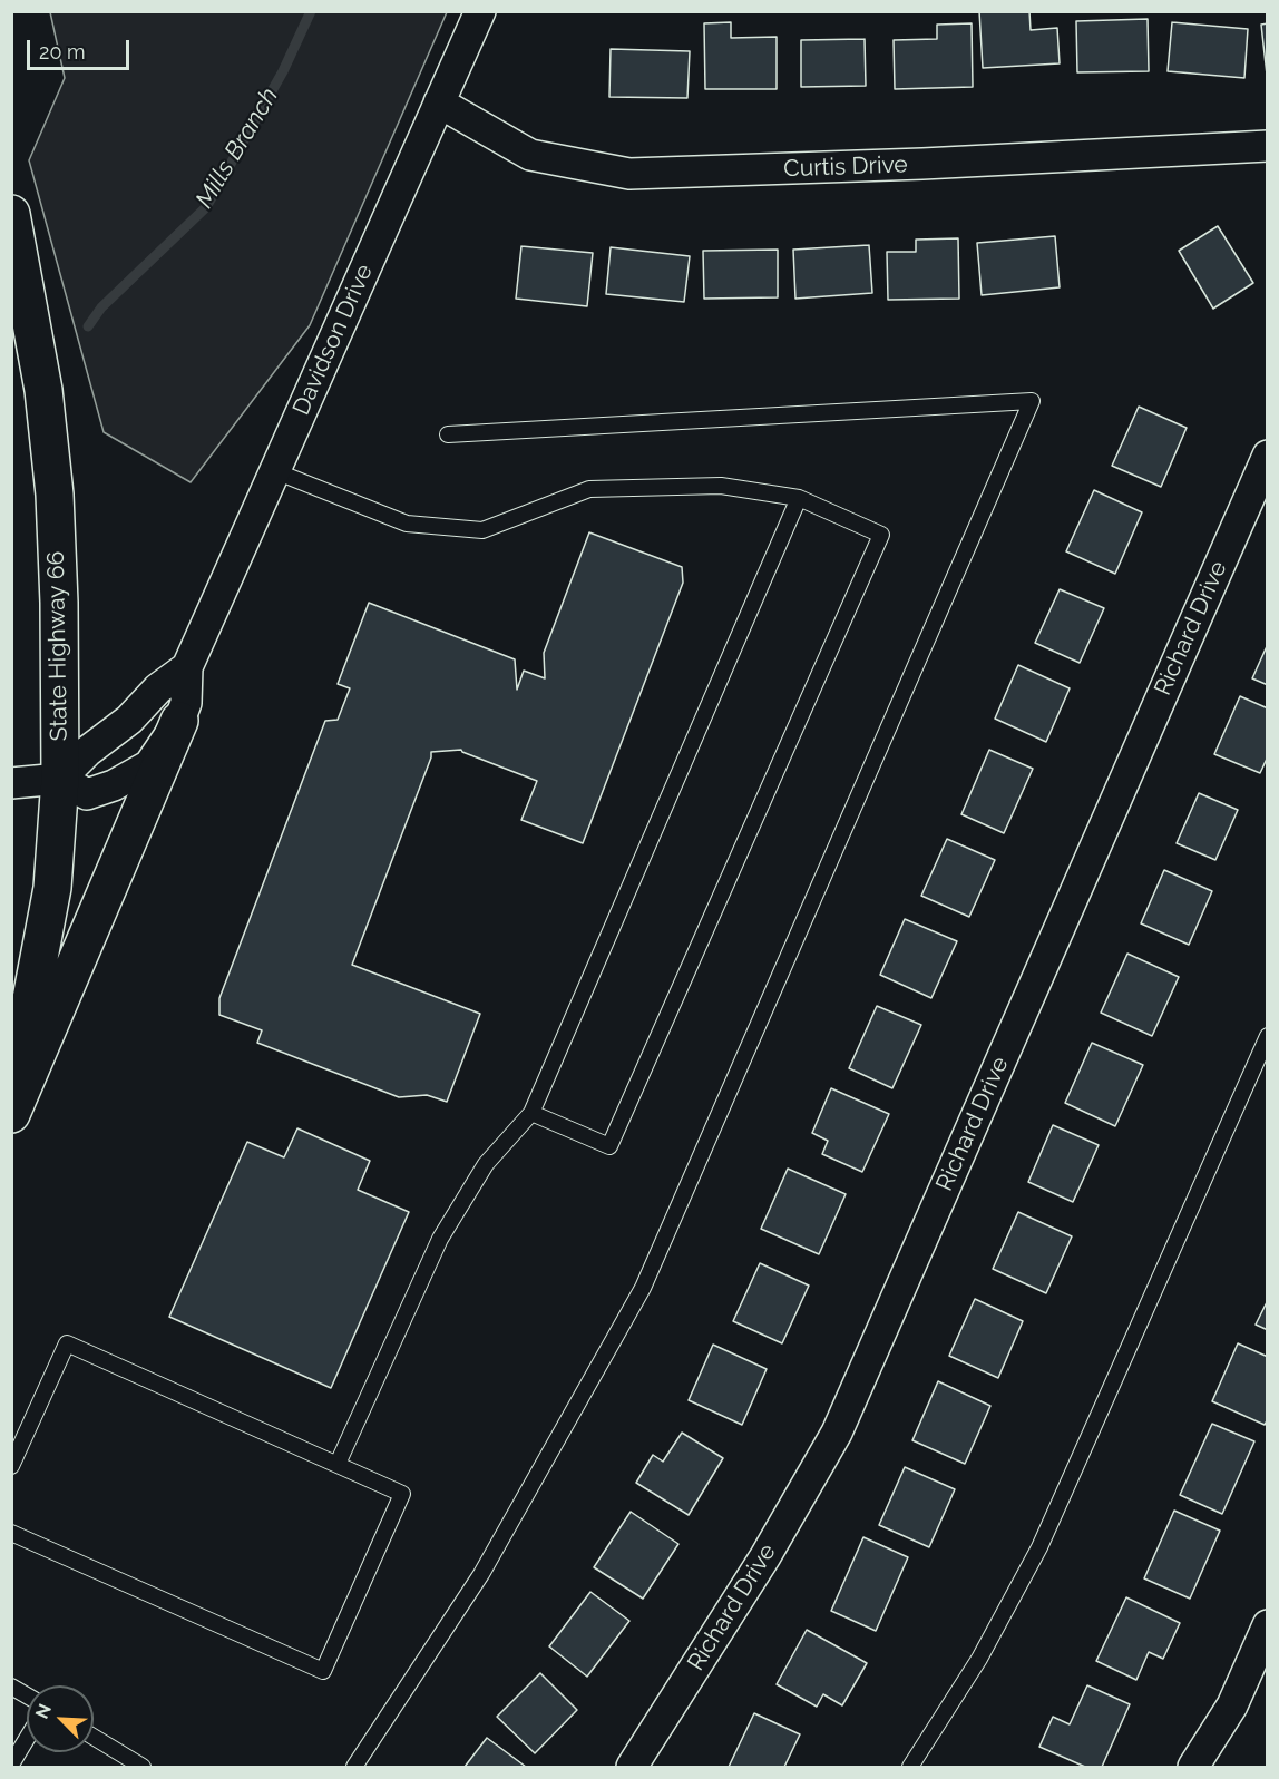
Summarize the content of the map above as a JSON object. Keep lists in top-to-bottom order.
{
  "streets": {
    "main road": ["State Highway 66"],
    "street": ["Curtis Drive", "Davidson Drive", "Richard Drive"]
  },
  "crossings": [
    ["Curtis Drive", "Davidson Drive"],
    ["Davidson Drive", "State Highway 66"]
  ],
  "water": ["Mills Branch"],
  "scale_bar": "20 m",
  "north": "top left"
}
